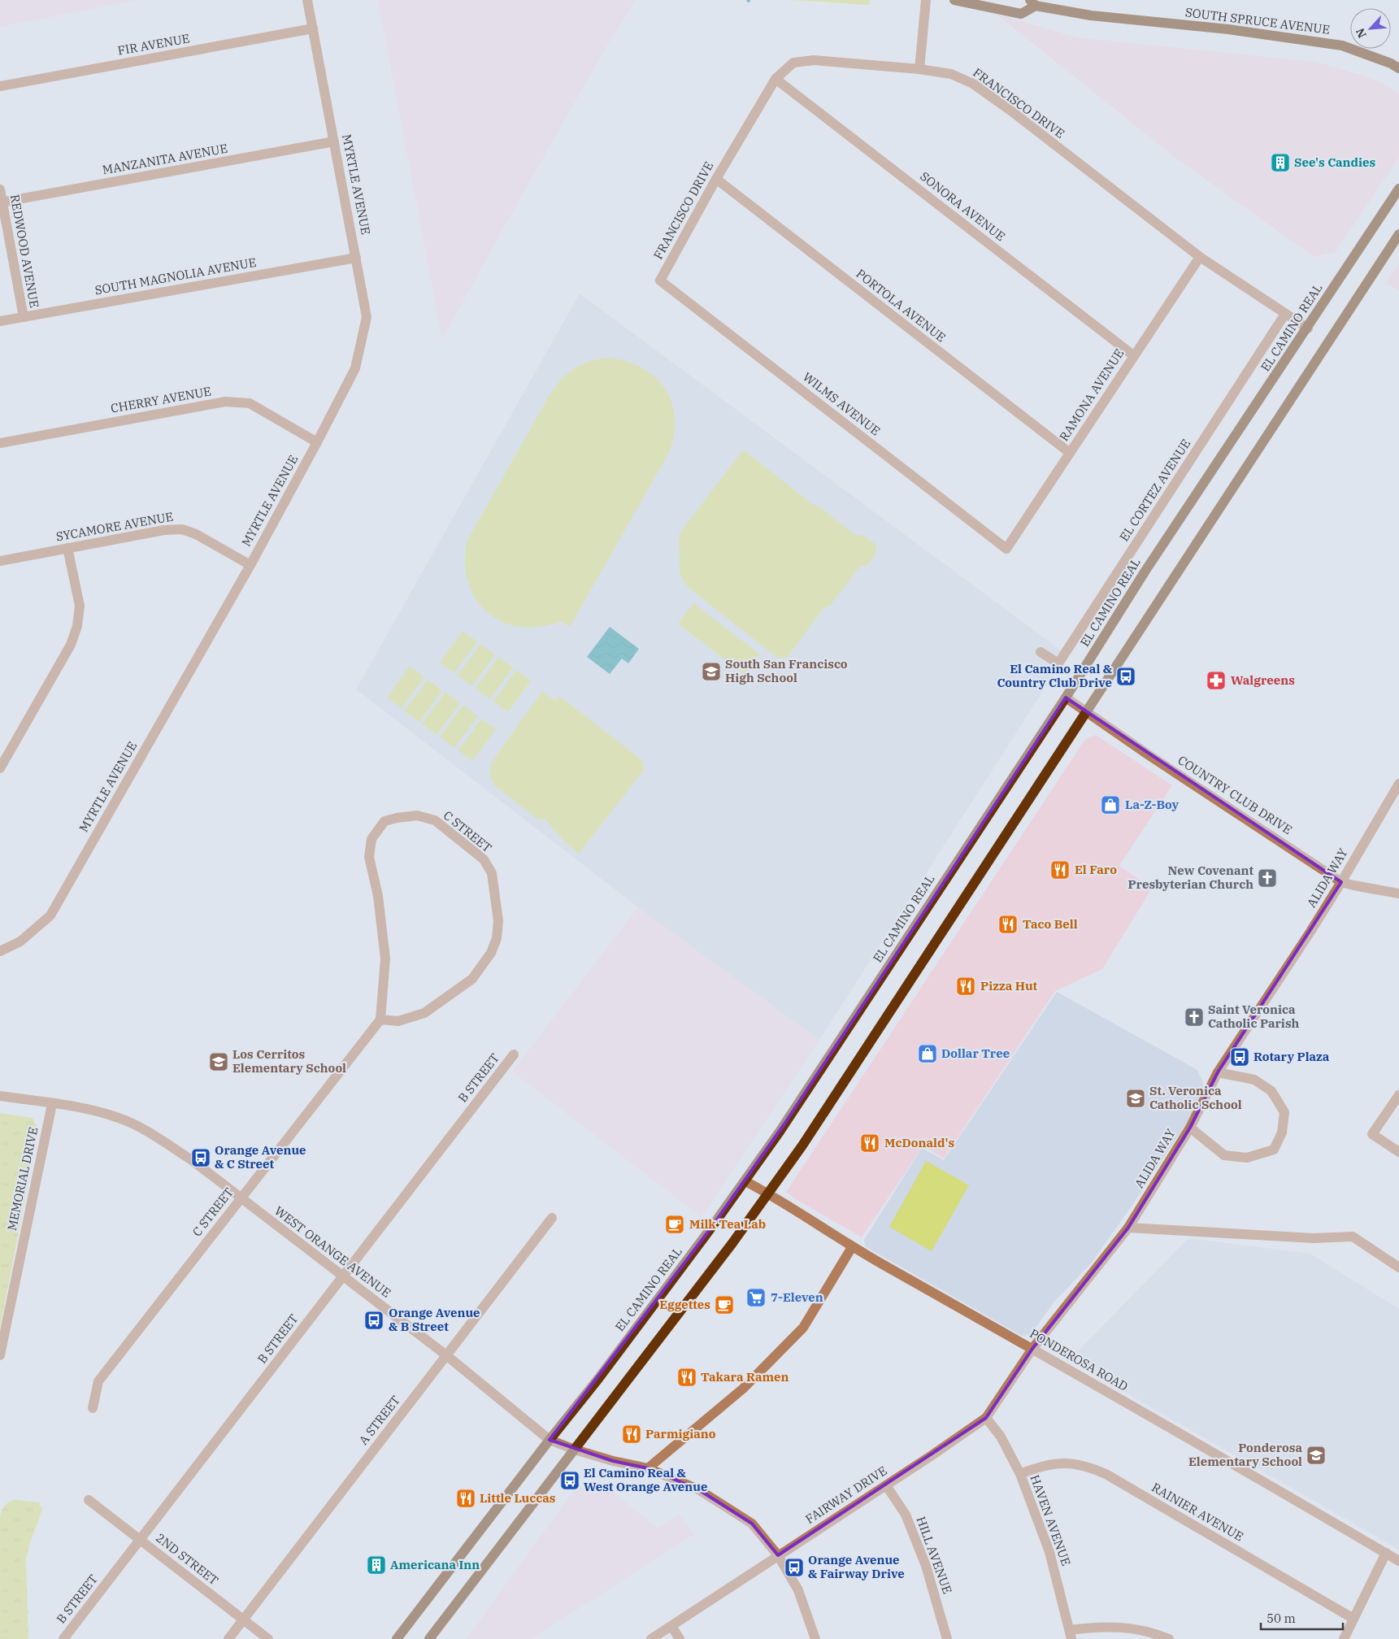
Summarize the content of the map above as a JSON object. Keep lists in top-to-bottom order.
{
  "streets": {
    "main road": ["SOUTH SPRUCE AVENUE", "EL CAMINO REAL"],
    "street": [
      "FIR AVENUE",
      "FRANCISCO DRIVE",
      "MANZANITA AVENUE",
      "MYRTLE AVENUE",
      "SONORA AVENUE",
      "REDWOOD AVENUE",
      "SOUTH MAGNOLIA AVENUE",
      "PORTOLA AVENUE",
      "RAMONA AVENUE",
      "CHERRY AVENUE",
      "WILMS AVENUE",
      "EL CORTEZ AVENUE",
      "SYCAMORE AVENUE",
      "COUNTRY CLUB DRIVE",
      "C STREET",
      "ALIDA WAY",
      "B STREET",
      "MEMORIAL DRIVE",
      "WEST ORANGE AVENUE",
      "PONDEROSA ROAD",
      "A STREET",
      "FAIRWAY DRIVE",
      "RAINIER AVENUE",
      "HAVEN AVENUE",
      "HILL AVENUE",
      "2ND STREET"
    ]
  },
  "crossings": [
    ["FIR AVENUE", "MYRTLE AVENUE"],
    ["FRANCISCO DRIVE", "SONORA AVENUE"],
    ["FRANCISCO DRIVE", "PORTOLA AVENUE"],
    ["FRANCISCO DRIVE", "EL CAMINO REAL"],
    ["FRANCISCO DRIVE", "RAMONA AVENUE"],
    ["FRANCISCO DRIVE", "WILMS AVENUE"],
    ["FRANCISCO DRIVE", "EL CORTEZ AVENUE"],
    ["MANZANITA AVENUE", "MYRTLE AVENUE"],
    ["MANZANITA AVENUE", "REDWOOD AVENUE"],
    ["MYRTLE AVENUE", "SOUTH MAGNOLIA AVENUE"],
    ["MYRTLE AVENUE", "CHERRY AVENUE"],
    ["MYRTLE AVENUE", "SYCAMORE AVENUE"],
    ["SONORA AVENUE", "RAMONA AVENUE"],
    ["REDWOOD AVENUE", "SOUTH MAGNOLIA AVENUE"],
    ["PORTOLA AVENUE", "RAMONA AVENUE"],
    ["EL CAMINO REAL", "COUNTRY CLUB DRIVE"],
    ["EL CAMINO REAL", "WEST ORANGE AVENUE"],
    ["EL CAMINO REAL", "PONDEROSA ROAD"],
    ["RAMONA AVENUE", "WILMS AVENUE"],
    ["COUNTRY CLUB DRIVE", "ALIDA WAY"],
    ["C STREET", "WEST ORANGE AVENUE"],
    ["ALIDA WAY", "PONDEROSA ROAD"],
    ["ALIDA WAY", "FAIRWAY DRIVE"],
    ["B STREET", "WEST ORANGE AVENUE"],
    ["B STREET", "2ND STREET"],
    ["MEMORIAL DRIVE", "WEST ORANGE AVENUE"],
    ["WEST ORANGE AVENUE", "A STREET"],
    ["WEST ORANGE AVENUE", "FAIRWAY DRIVE"],
    ["PONDEROSA ROAD", "FAIRWAY DRIVE"],
    ["A STREET", "2ND STREET"],
    ["FAIRWAY DRIVE", "HAVEN AVENUE"],
    ["FAIRWAY DRIVE", "HILL AVENUE"],
    ["RAINIER AVENUE", "HAVEN AVENUE"]
  ],
  "places": {
    "building": ["See's Candies", "Americana Inn"],
    "school or university": [
      "South San Francisco High School",
      "Los Cerritos Elementary School",
      "St. Veronica Catholic School",
      "Ponderosa Elementary School"
    ],
    "bus stop": [
      "El Camino Real & Country Club Drive",
      "Rotary Plaza",
      "Orange Avenue & C Street",
      "Orange Avenue & B Street",
      "El Camino Real & West Orange Avenue",
      "Orange Avenue & Fairway Drive"
    ],
    "pharmacy": ["Walgreens"],
    "shop": ["La-Z-Boy", "Dollar Tree"],
    "restaurant": [
      "El Faro",
      "Taco Bell",
      "Pizza Hut",
      "McDonald's",
      "Takara Ramen",
      "Parmigiano",
      "Little Luccas"
    ],
    "church": ["New Covenant Presbyterian Church", "Saint Veronica Catholic Parish"],
    "cafe": ["Milk Tea Lab", "Eggettes"],
    "supermarket": ["7-Eleven"]
  },
  "scale_bar": "50 m",
  "north": "bottom left"
}
